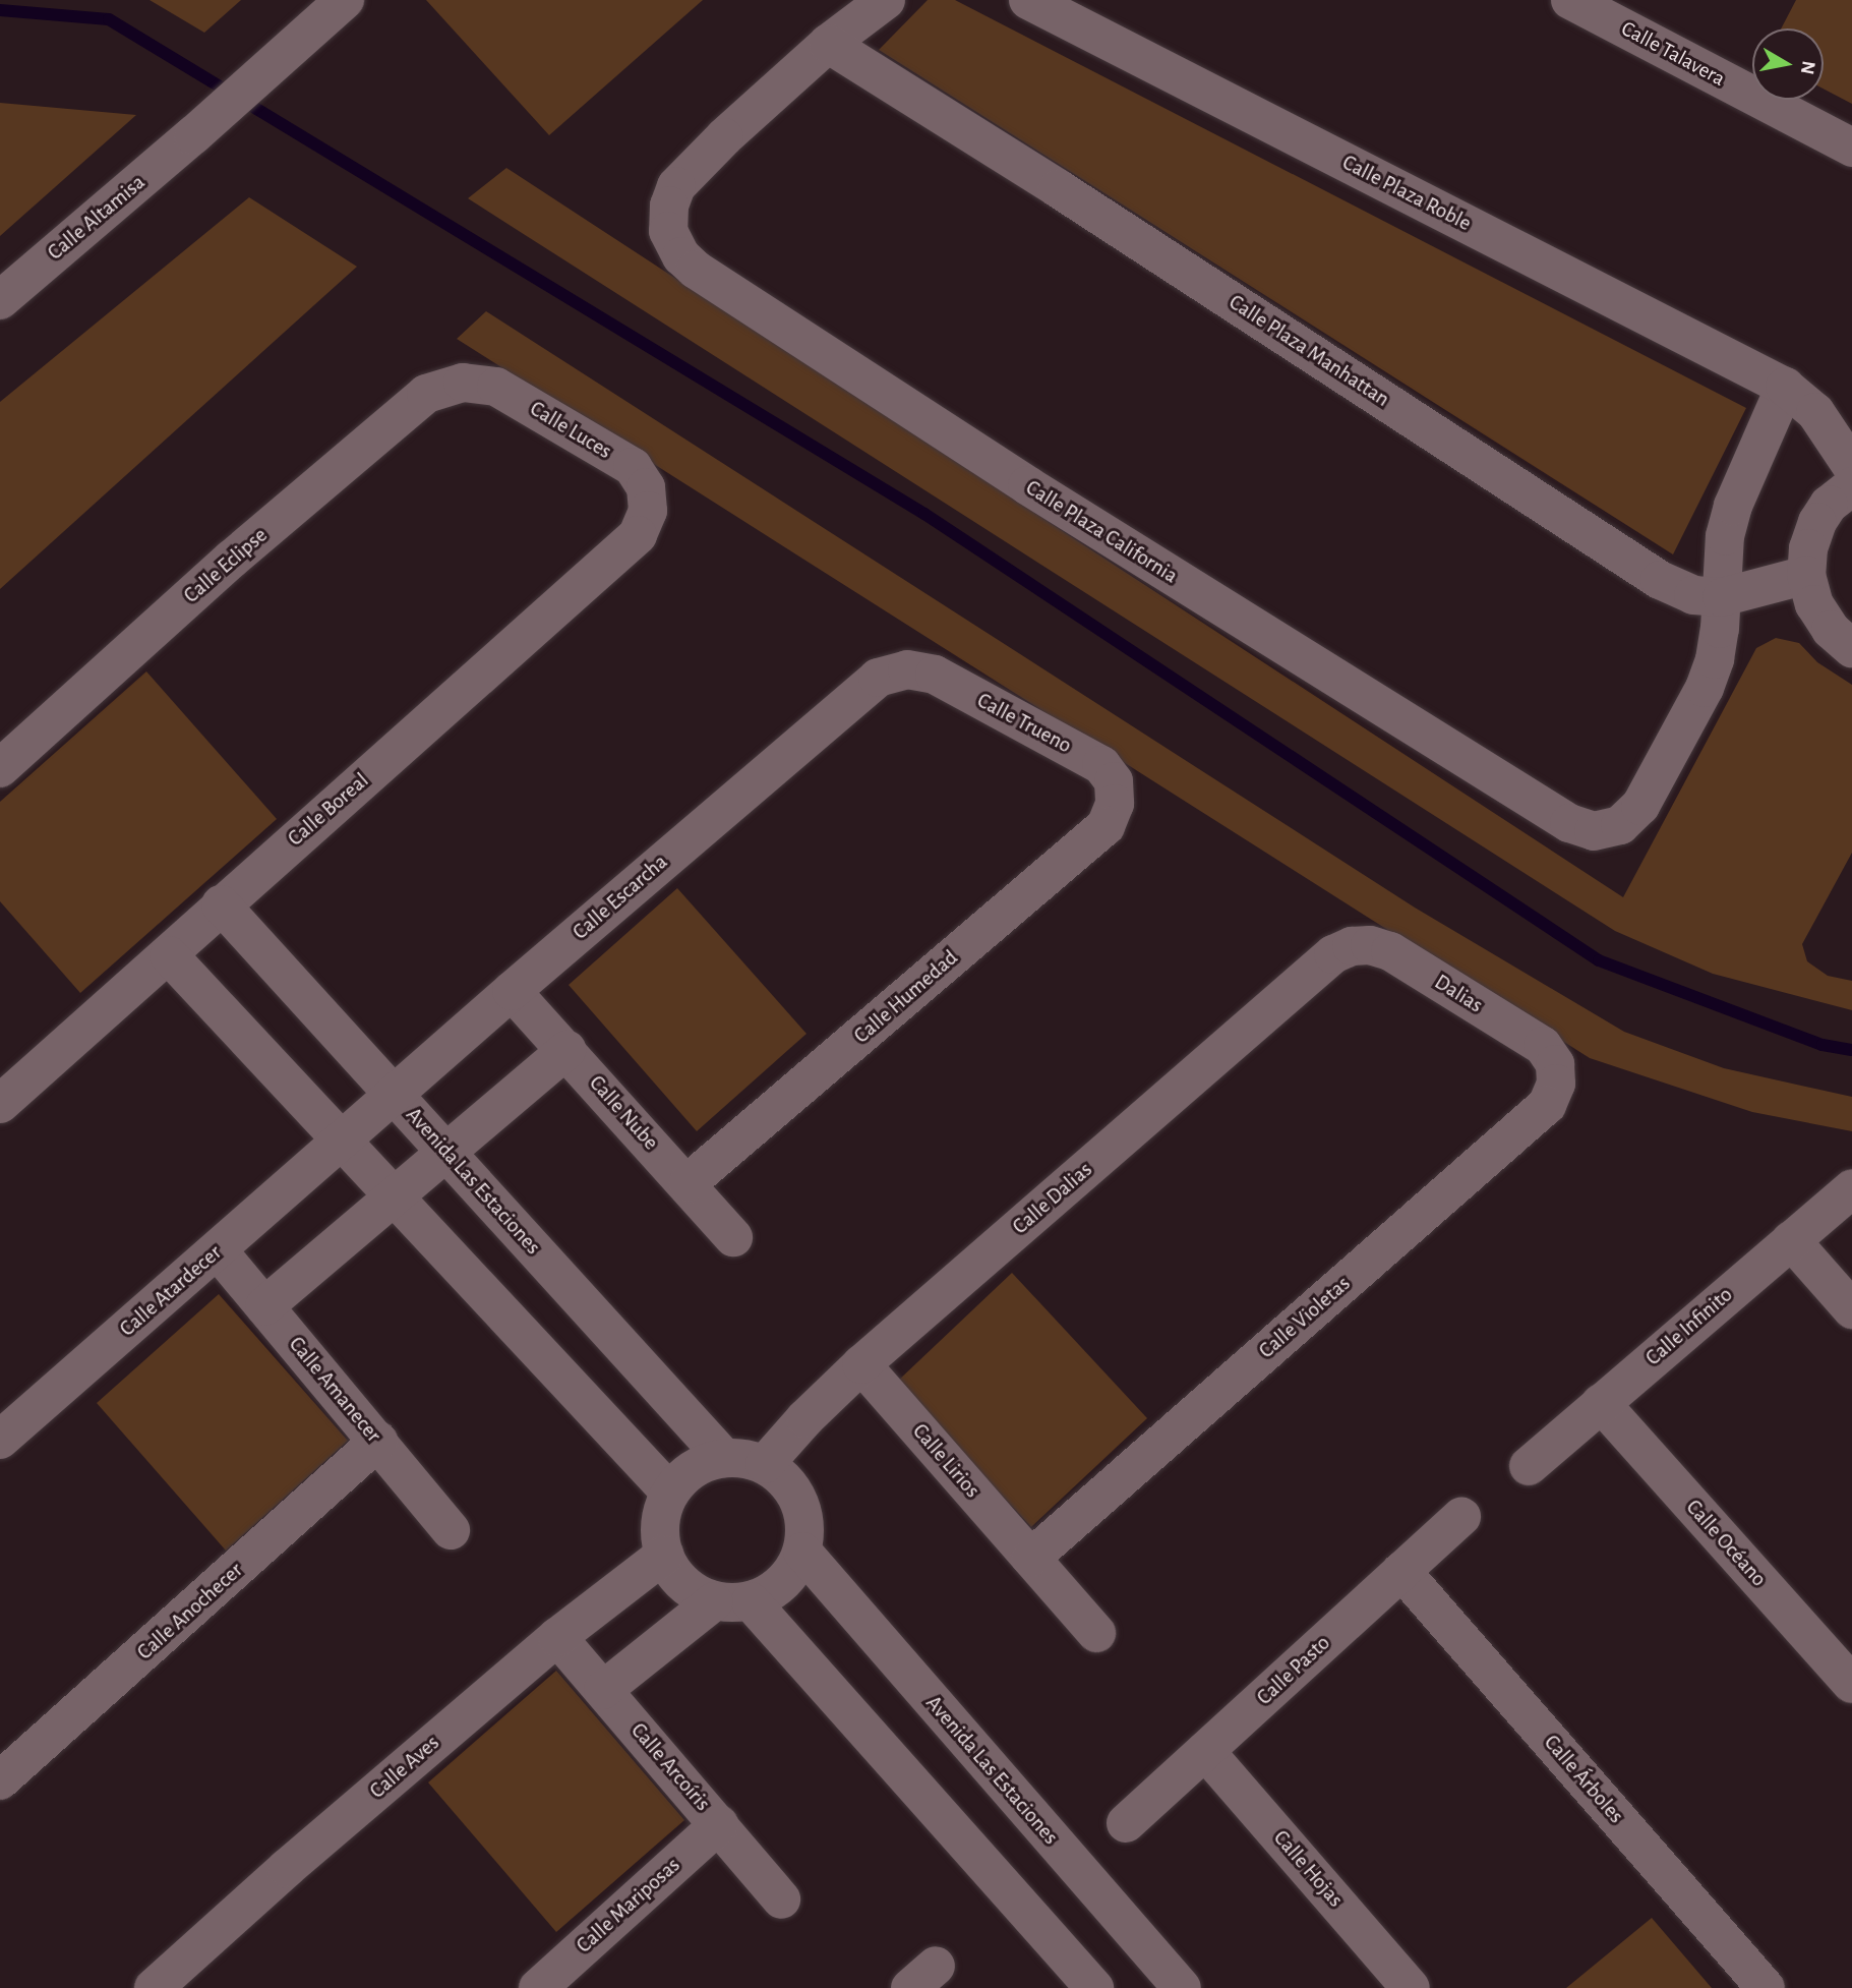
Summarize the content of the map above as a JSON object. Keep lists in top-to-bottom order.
{
  "streets": {
    "street": [
      "Calle Talavera",
      "Calle Plaza Roble",
      "Calle Altamisa",
      "Calle Plaza Manhattan",
      "Calle Luces",
      "Calle Plaza California",
      "Calle Eclipse",
      "Calle Trueno",
      "Calle Boreal",
      "Calle Escarcha",
      "Dalias",
      "Calle Humedad",
      "Calle Nube",
      "Avenida Las Estaciones",
      "Calle Dalias",
      "Calle Atardecer",
      "Calle Violetas",
      "Calle Infinito",
      "Calle Amanecer",
      "Calle Lirios",
      "Calle Océano",
      "Calle Anochecer",
      "Calle Pasto",
      "Calle Aves",
      "Calle Arcoíris",
      "Calle Árboles",
      "Calle Hojas",
      "Calle Mariposas"
    ]
  },
  "crossings": [
    ["Calle Plaza Manhattan", "Calle Plaza California"],
    ["Calle Luces", "Calle Eclipse"],
    ["Calle Luces", "Calle Boreal"],
    ["Calle Trueno", "Calle Escarcha"],
    ["Calle Trueno", "Calle Humedad"],
    ["Calle Boreal", "Avenida Las Estaciones"],
    ["Calle Escarcha", "Calle Nube"],
    ["Calle Escarcha", "Avenida Las Estaciones"],
    ["Calle Escarcha", "Calle Atardecer"],
    ["Dalias", "Calle Dalias"],
    ["Dalias", "Calle Violetas"],
    ["Calle Humedad", "Calle Nube"],
    ["Avenida Las Estaciones", "Calle Dalias"],
    ["Avenida Las Estaciones", "Calle Aves"],
    ["Calle Dalias", "Calle Lirios"],
    ["Calle Dalias", "Calle Aves"],
    ["Calle Atardecer", "Calle Amanecer"],
    ["Calle Violetas", "Calle Lirios"],
    ["Calle Infinito", "Calle Océano"],
    ["Calle Amanecer", "Calle Anochecer"],
    ["Calle Pasto", "Calle Árboles"],
    ["Calle Pasto", "Calle Hojas"],
    ["Calle Aves", "Calle Arcoíris"],
    ["Calle Arcoíris", "Calle Mariposas"]
  ],
  "north": "right"
}
